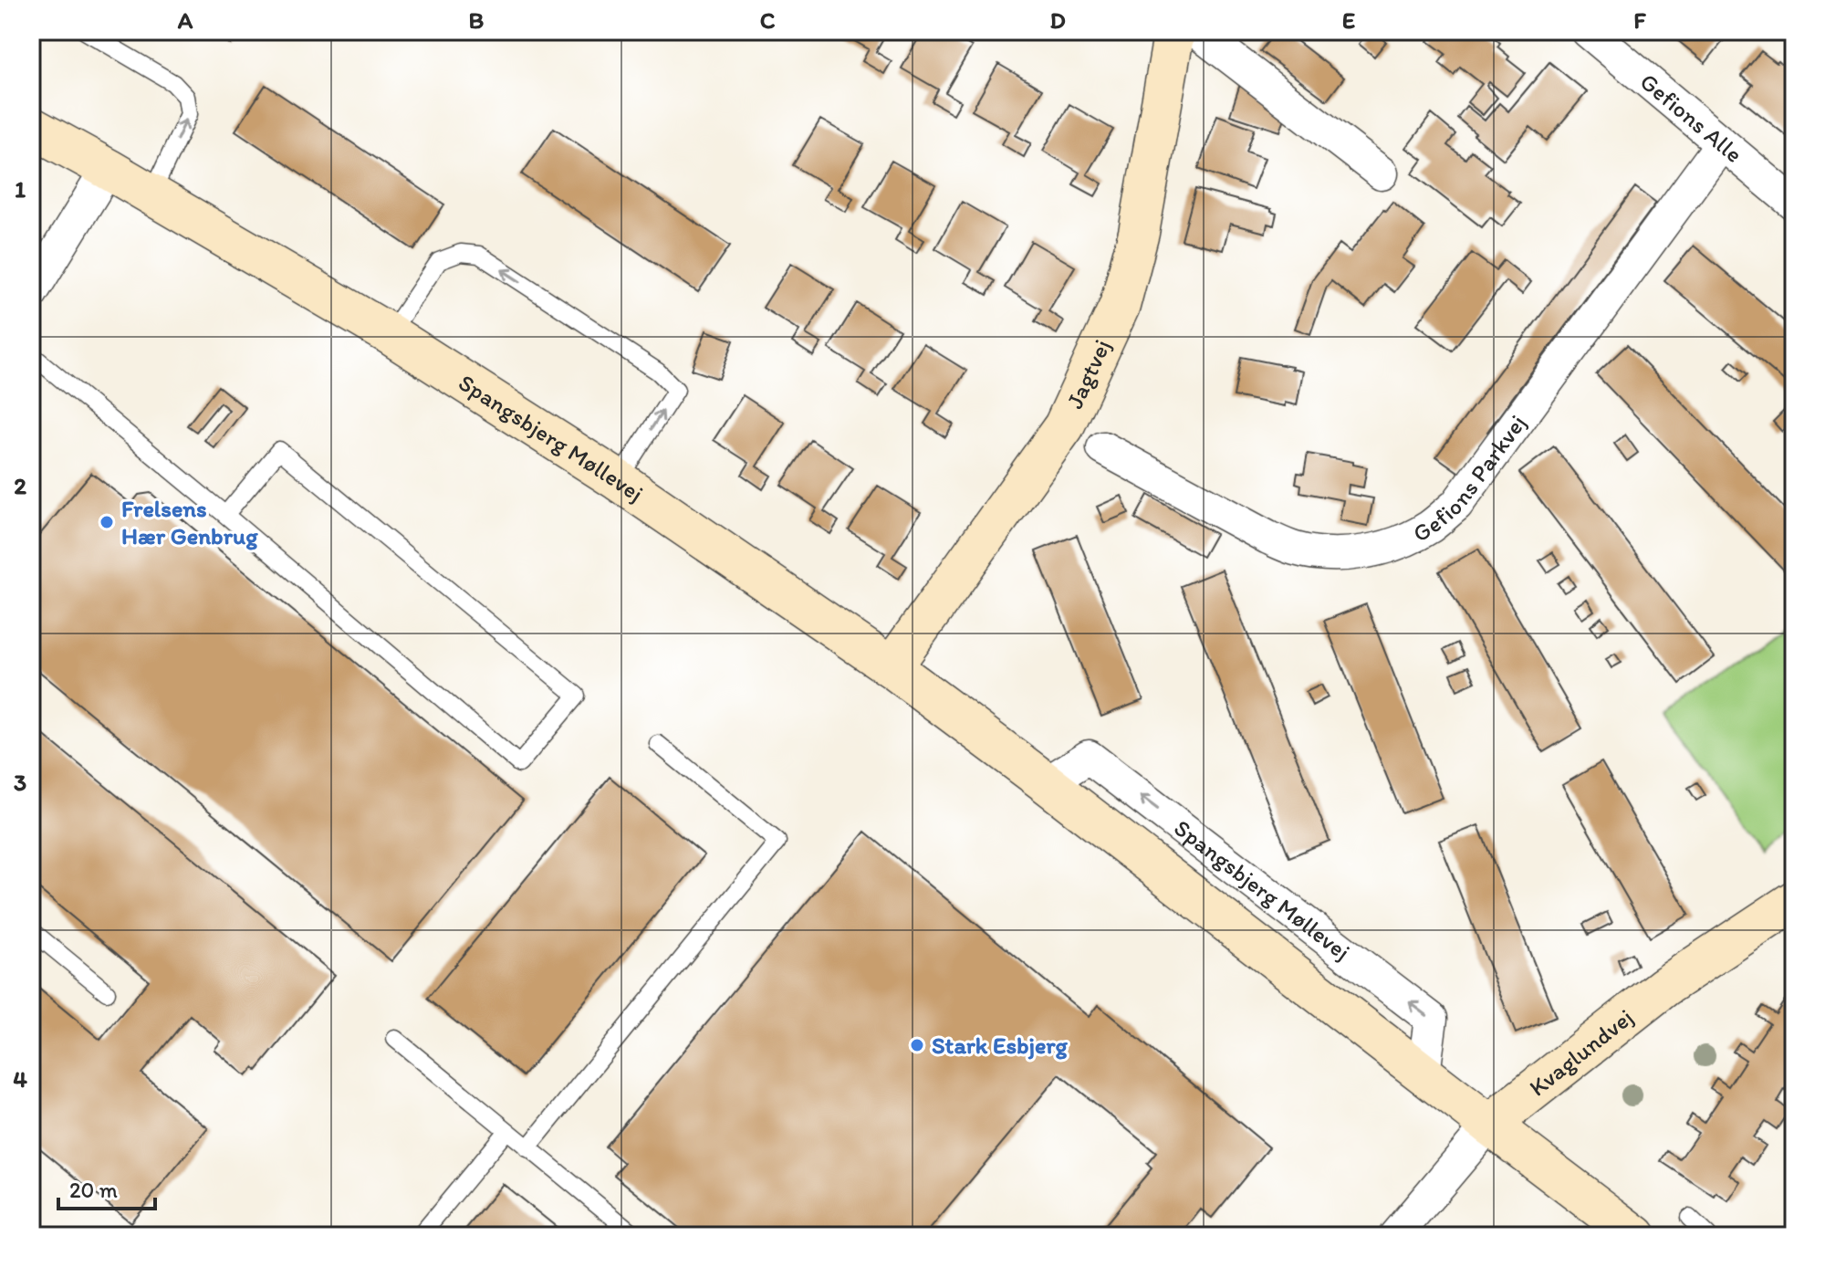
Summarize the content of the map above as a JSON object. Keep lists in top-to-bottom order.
{
  "streets": {
    "street": [
      "Gefions Alle",
      "Jagtvej",
      "Spangsbjerg Møllevej",
      "Gefions Parkvej",
      "Kvaglundvej"
    ]
  },
  "crossings": [
    ["Gefions Alle", "Gefions Parkvej"],
    ["Jagtvej", "Spangsbjerg Møllevej"],
    ["Spangsbjerg Møllevej", "Kvaglundvej"]
  ],
  "places": ["Frelsens Hær Genbrug", "Stark Esbjerg"],
  "scale_bar": "20 m",
  "grid": {
    "columns": [
      "A",
      "B",
      "C",
      "D",
      "E",
      "F"
    ],
    "rows": [
      "1",
      "2",
      "3",
      "4"
    ]
  }
}
